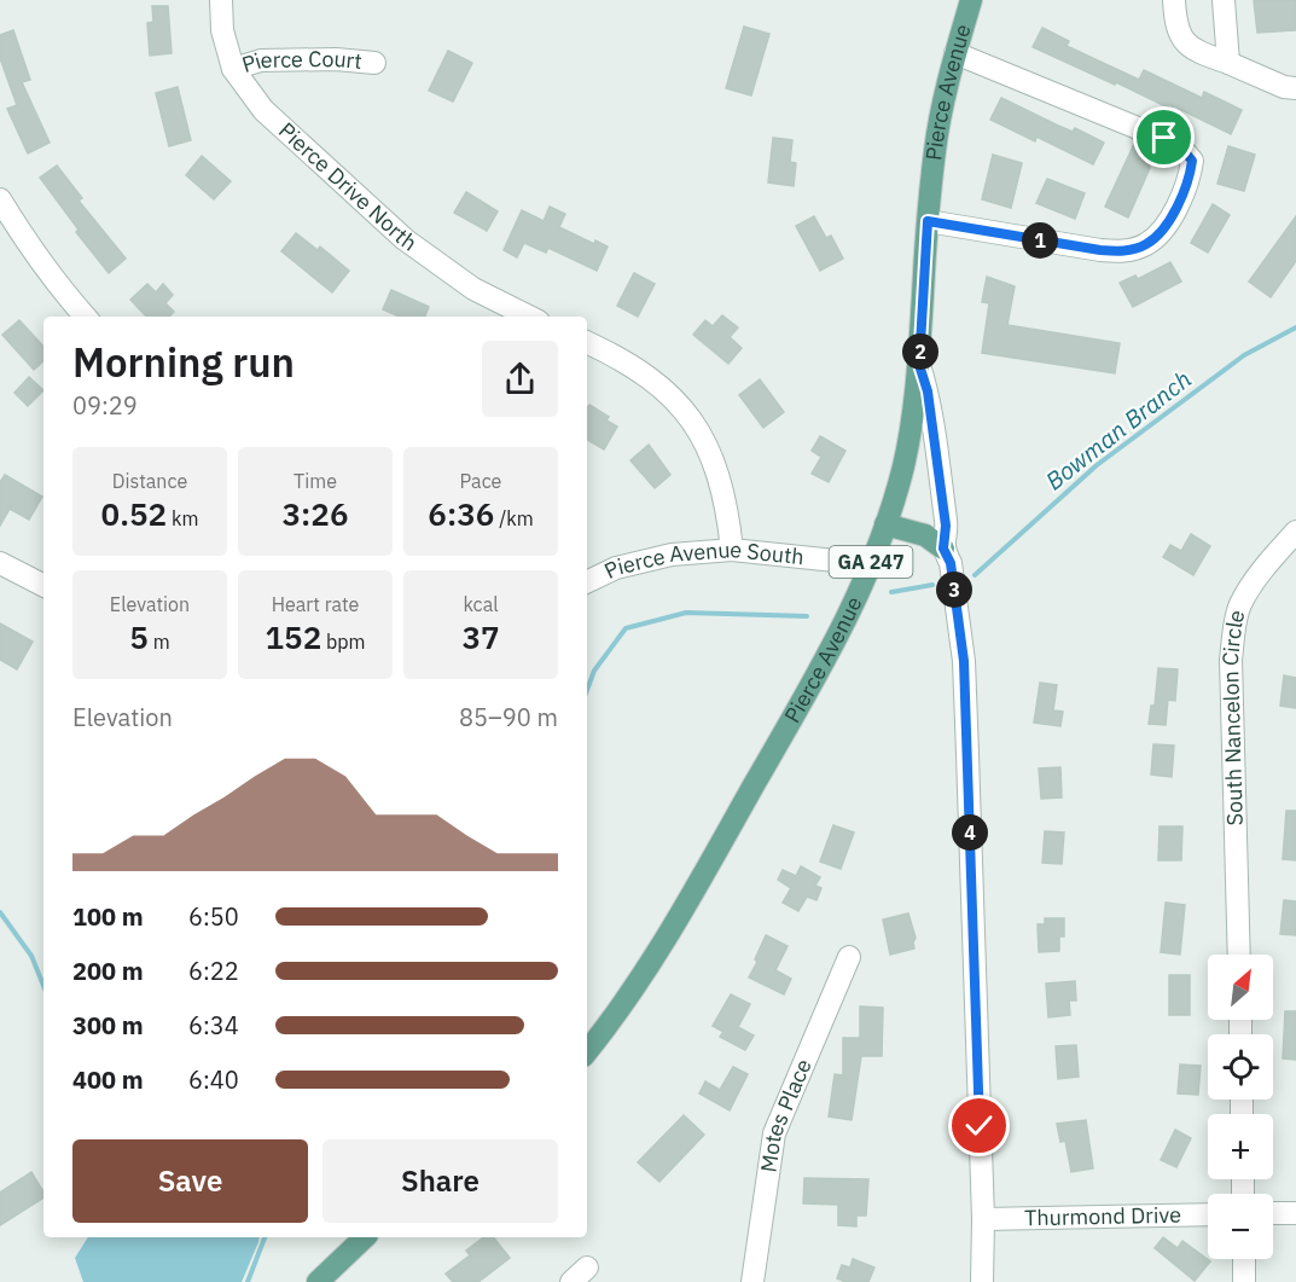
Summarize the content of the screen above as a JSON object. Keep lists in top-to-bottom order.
{
  "streets": {
    "main road": ["Pierce Avenue", "GA 247"],
    "street": [
      "Pierce Court",
      "Pierce Drive North",
      "Pierce Avenue South",
      "South Nancelon Circle",
      "Motes Place",
      "Thurmond Drive"
    ]
  },
  "crossings": [
    ["Pierce Court", "Pierce Drive North"],
    ["Pierce Avenue", "Pierce Avenue South"]
  ],
  "water": ["Bowman Branch"],
  "north": "top right",
  "page": {
    "pins": [
      "1",
      "2",
      "3",
      "4"
    ],
    "heading": ["Morning run", "09:29"],
    "stats": [
      ["Distance", "0.52 km"],
      ["Time", "3:26"],
      ["Pace", "6:36 /km"],
      ["Elevation", "5 m"],
      ["Heart rate", "152 bpm"],
      ["kcal", "37"]
    ],
    "chart": ["Elevation", "85–90 m"],
    "list": [
      {
        "name": "100 m",
        "note": "6:50"
      },
      {
        "name": "200 m",
        "note": "6:22"
      },
      {
        "name": "300 m",
        "note": "6:34"
      },
      {
        "name": "400 m",
        "note": "6:40"
      }
    ],
    "map_buttons": ["+", "−"],
    "buttons": ["Save", "Share"]
  }
}
